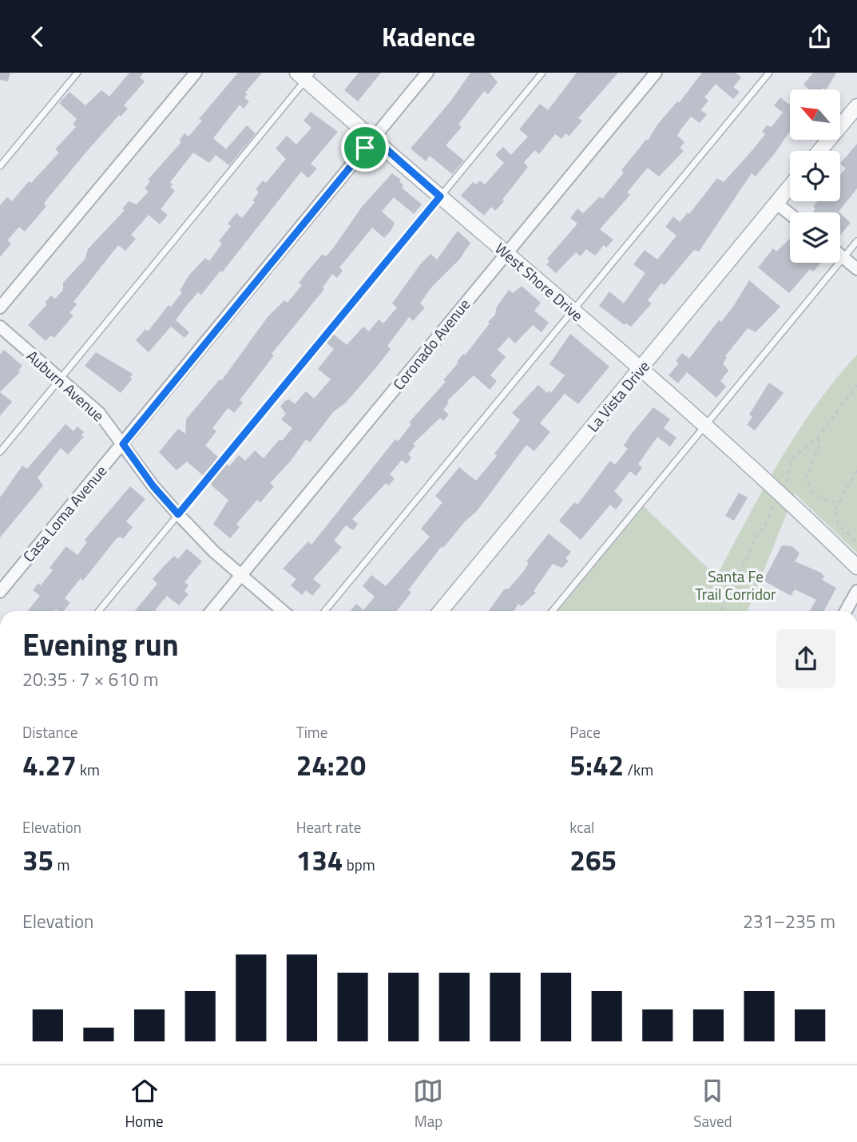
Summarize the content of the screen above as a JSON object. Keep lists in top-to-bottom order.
{
  "streets": {
    "street": [
      "West Shore Drive",
      "Coronado Avenue",
      "Auburn Avenue",
      "La Vista Drive",
      "Casa Loma Avenue"
    ]
  },
  "crossings": [
    ["West Shore Drive", "Coronado Avenue"],
    ["West Shore Drive", "La Vista Drive"],
    ["West Shore Drive", "Casa Loma Avenue"],
    ["Coronado Avenue", "Auburn Avenue"],
    ["Auburn Avenue", "Casa Loma Avenue"]
  ],
  "parks": ["Santa Fe Trail Corridor"],
  "north": "top left",
  "page": {
    "header": "Kadence",
    "heading": ["Evening run", "20:35 · 7 × 610 m"],
    "stats": [
      ["Distance", "4.27 km"],
      ["Time", "24:20"],
      ["Pace", "5:42 /km"],
      ["Elevation", "35 m"],
      ["Heart rate", "134 bpm"],
      ["kcal", "265"]
    ],
    "chart": ["Elevation", "231–235 m"],
    "tabs": ["Home", "Map", "Saved"]
  }
}
